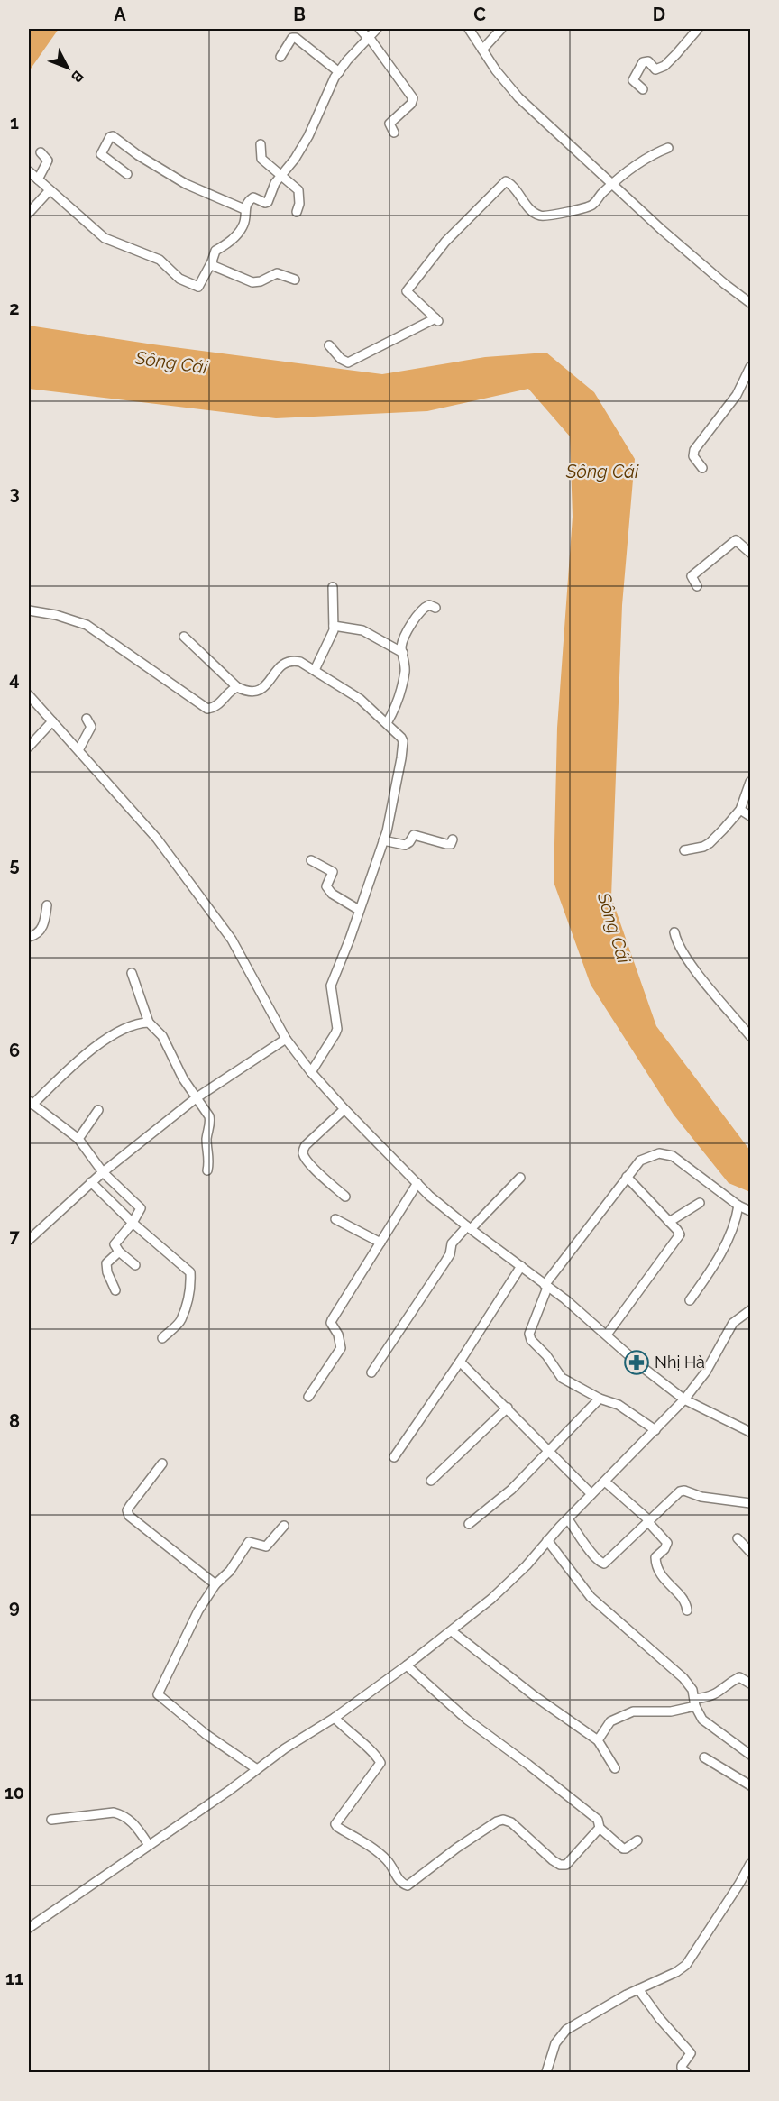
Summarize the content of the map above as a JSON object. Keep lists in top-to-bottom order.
{
  "water": ["Sông Cái"],
  "places": {
    "pharmacy": ["Nhị Hà"]
  },
  "north": "bottom right",
  "grid": {
    "columns": [
      "A",
      "B",
      "C",
      "D"
    ],
    "rows": [
      "1",
      "2",
      "3",
      "4",
      "5",
      "6",
      "7",
      "8",
      "9",
      "10",
      "11"
    ]
  }
}
